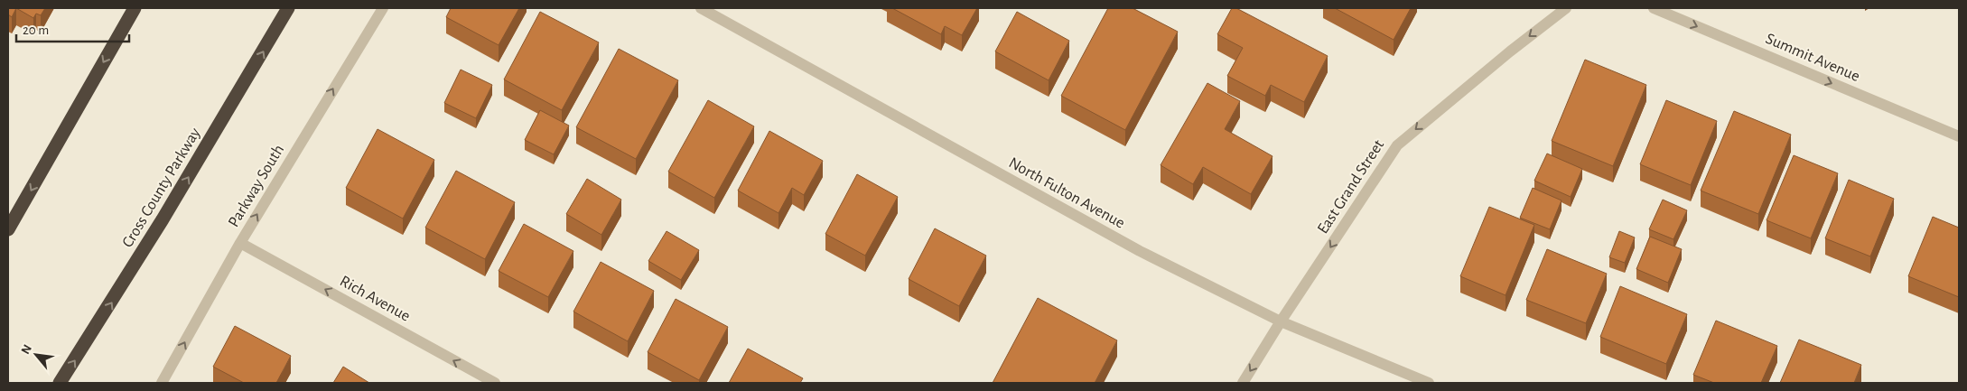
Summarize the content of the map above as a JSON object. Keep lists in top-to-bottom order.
{
  "streets": {
    "highway": ["Cross County Parkway"],
    "street": [
      "Summit Avenue",
      "Parkway South",
      "East Grand Street",
      "North Fulton Avenue",
      "Rich Avenue"
    ]
  },
  "crossings": [
    ["Parkway South", "Rich Avenue"],
    ["East Grand Street", "North Fulton Avenue"]
  ],
  "one_way": [
    "Summit Avenue",
    "Parkway South",
    "East Grand Street",
    "Cross County Parkway",
    "Rich Avenue"
  ],
  "scale_bar": "20 m",
  "north": "top left"
}
